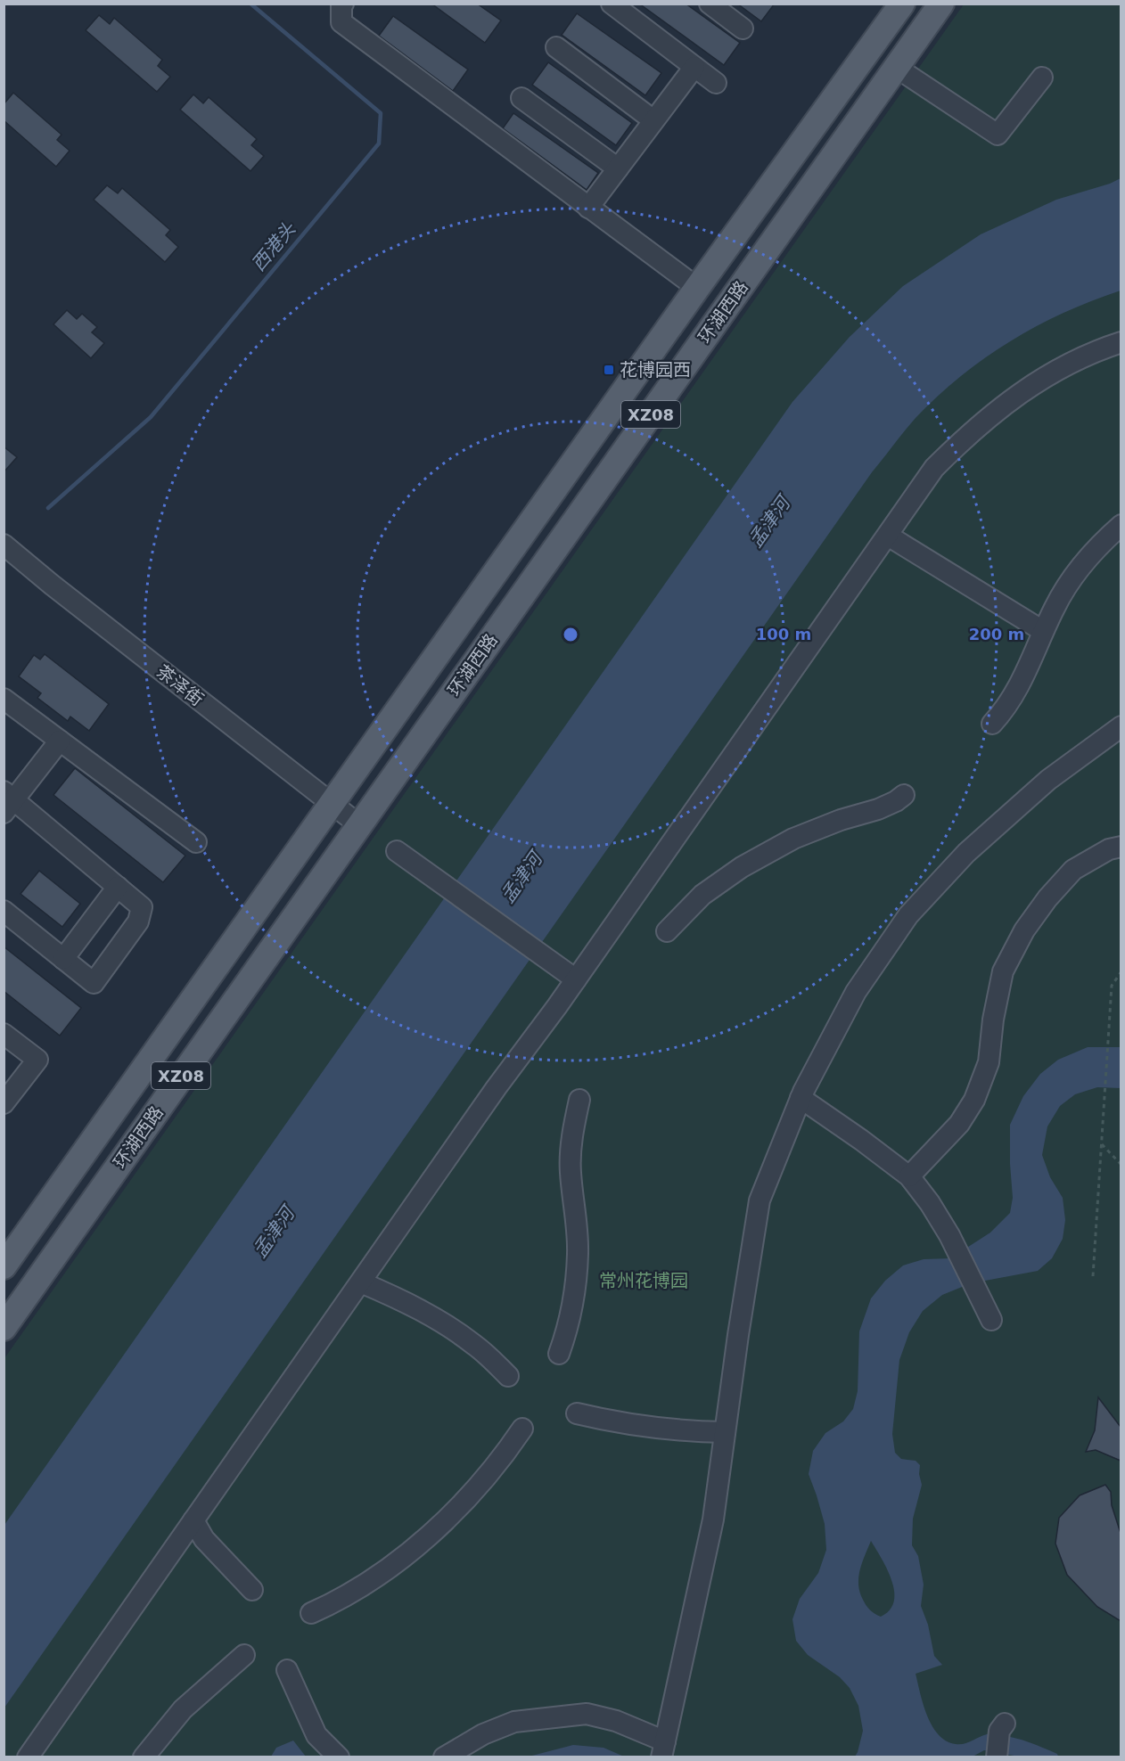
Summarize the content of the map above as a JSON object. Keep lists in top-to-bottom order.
{
  "streets": {
    "main road": ["环湖西路", "XZ08"],
    "street": ["茶泽街"]
  },
  "crossings": [
    ["环湖西路", "茶泽街"]
  ],
  "water": ["西港头", "孟津河"],
  "parks": ["常州花博园"],
  "places": {
    "transit": ["花博园西"]
  },
  "rings": ["100 m", "200 m"]
}
